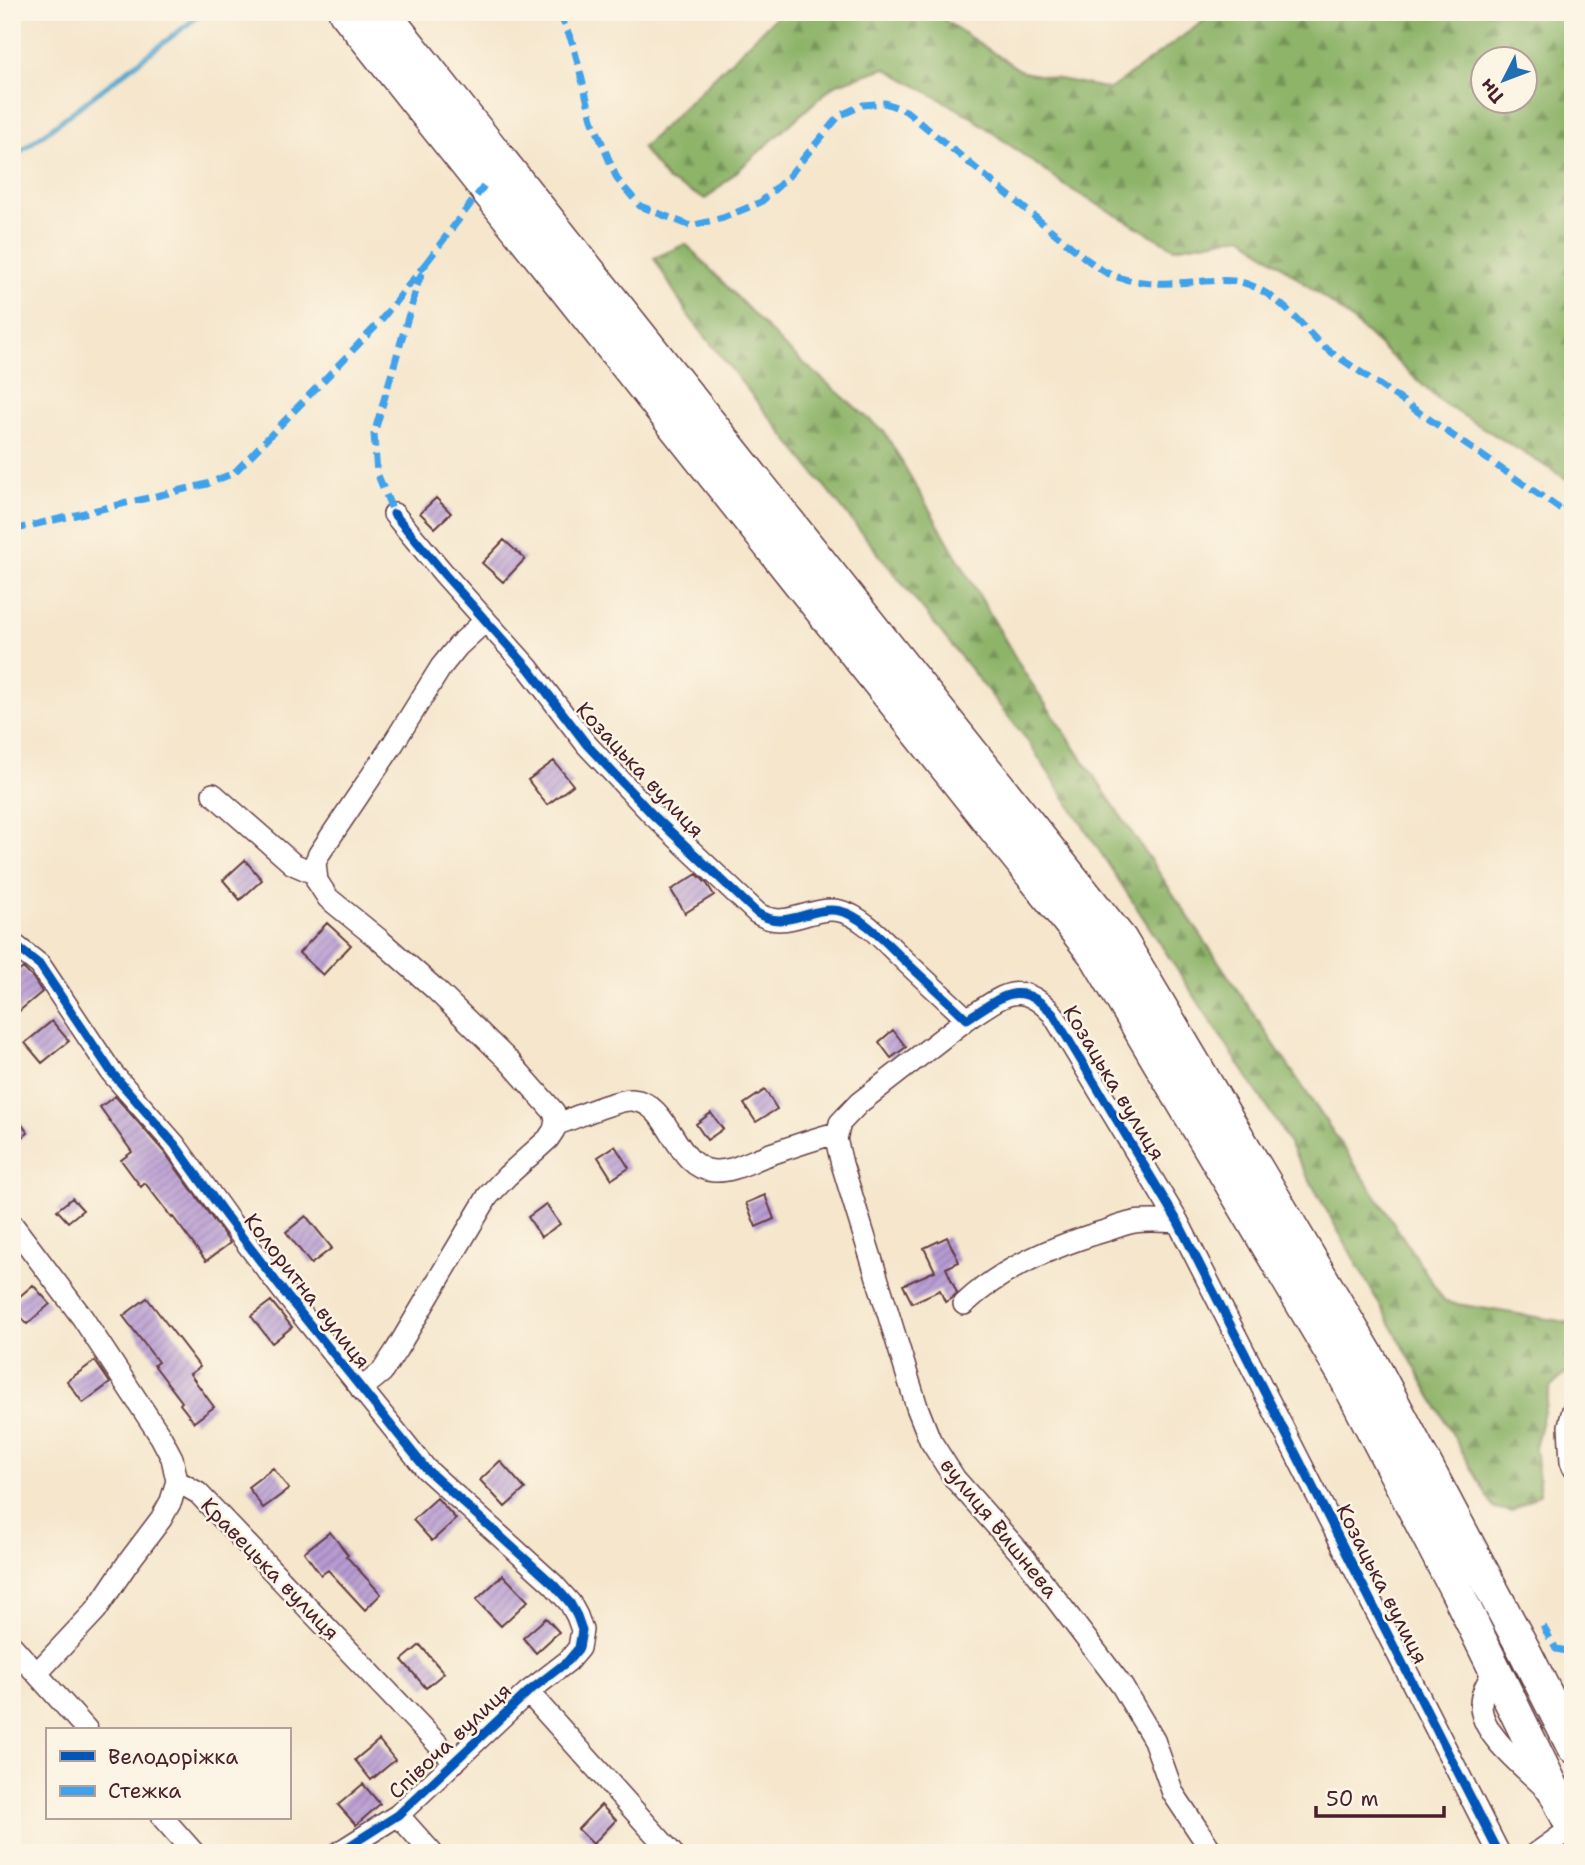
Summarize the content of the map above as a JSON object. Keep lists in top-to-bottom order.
{
  "streets": {
    "street": [
      "Козацька вулиця",
      "Колоритна вулиця",
      "вулиця Вишнева",
      "Кравецька вулиця",
      "Співоча вулиця"
    ]
  },
  "crossings": [
    ["Козацька вулиця", "вулиця Вишнева"],
    ["Колоритна вулиця", "Співоча вулиця"],
    ["Кравецька вулиця", "Співоча вулиця"]
  ],
  "legend": ["Велодоріжка", "Стежка"],
  "scale_bar": "50 m",
  "north": "bottom left"
}
